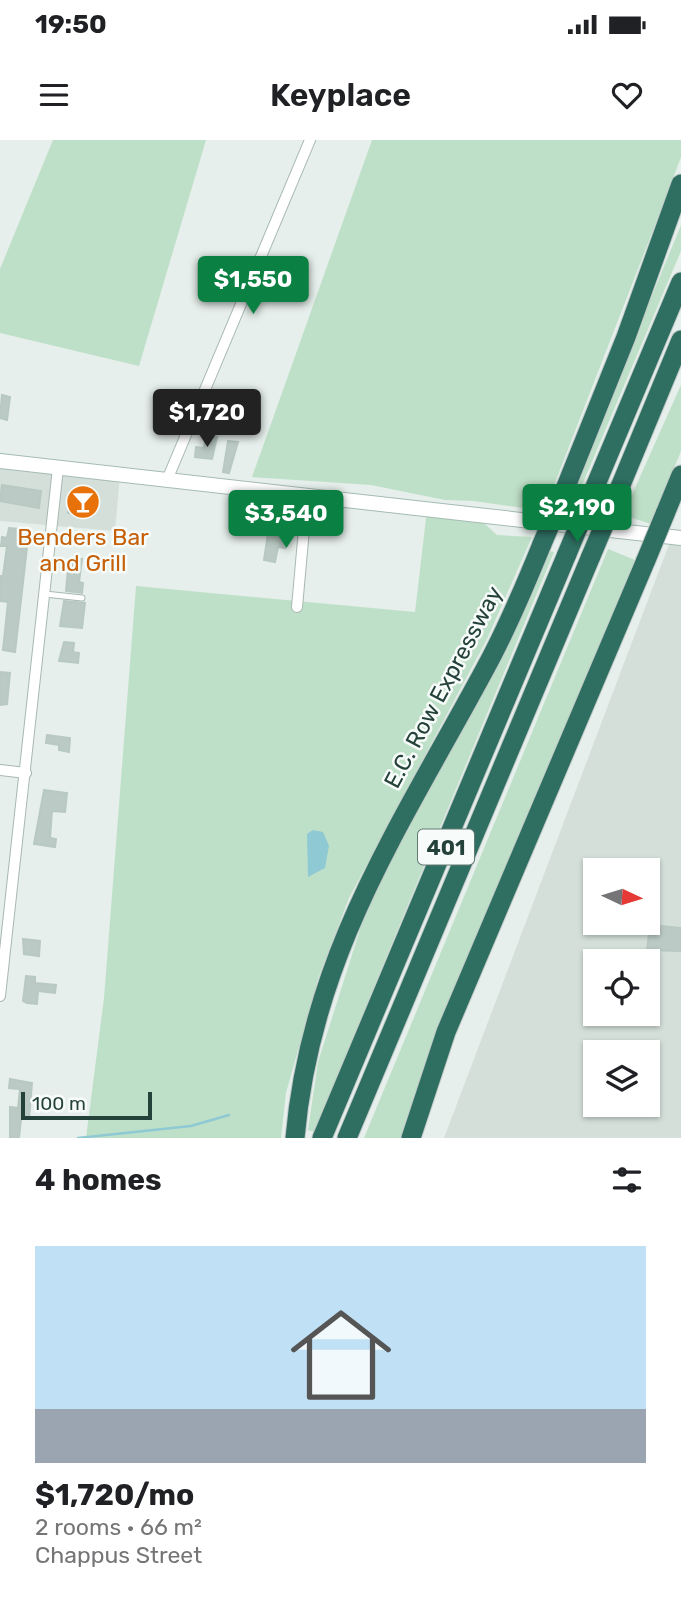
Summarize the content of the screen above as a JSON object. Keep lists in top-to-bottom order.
{
  "streets": {
    "highway": ["E.C. Row Expressway", "401"]
  },
  "places": {
    "bar": ["Benders Bar and Grill"]
  },
  "scale_bar": "100 m",
  "north": "right",
  "page": {
    "status": "19:50",
    "header": "Keyplace",
    "price": [
      "$1,550",
      "$1,720",
      "$2,190",
      "$3,540"
    ],
    "scale": "100 m",
    "heading": "4 homes",
    "list": [
      {
        "name": "$1,720/mo",
        "note": "2 rooms · 66 m² · Chappus Street"
      }
    ]
  }
}
